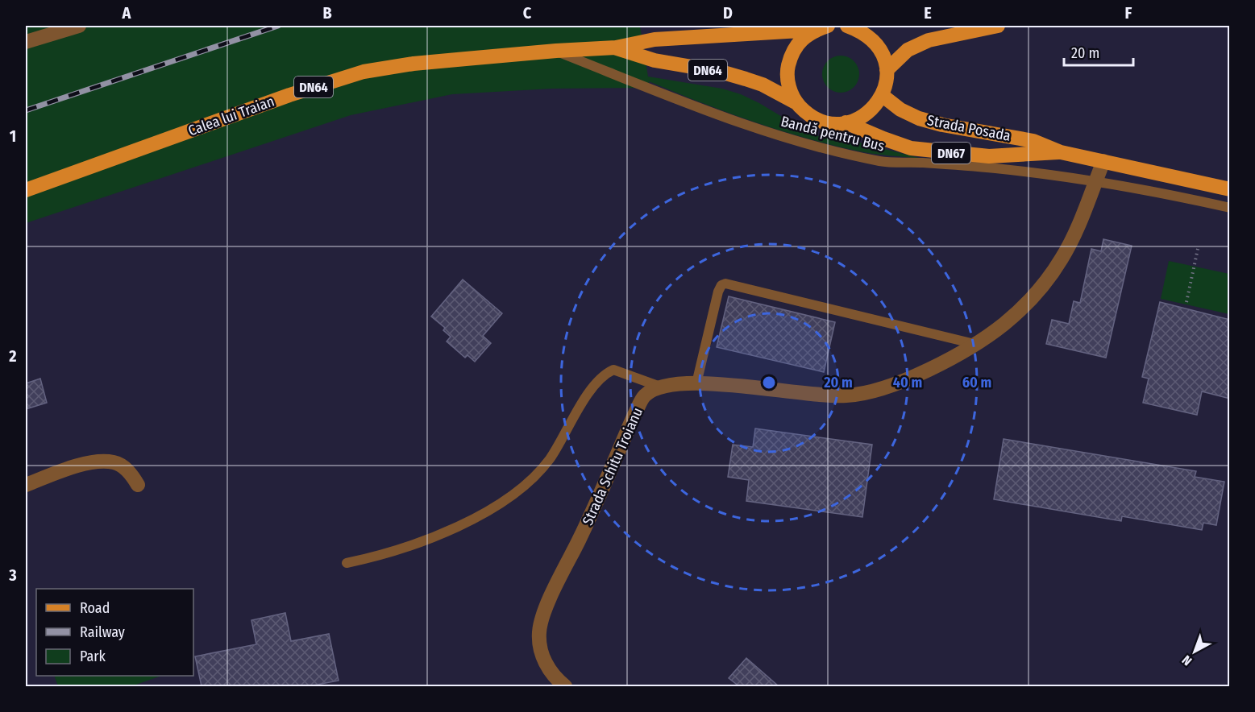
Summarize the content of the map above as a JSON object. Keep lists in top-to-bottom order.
{
  "streets": {
    "main road": [
      "DN64",
      "Calea lui Traian",
      "Strada Posada",
      "DN67"
    ],
    "street": ["Strada Schitu Troianu"],
    "lane": ["Bandă pentru Bus"]
  },
  "crossings": [
    ["Calea lui Traian", "Strada Posada"],
    ["Calea lui Traian", "Bandă pentru Bus"]
  ],
  "legend": ["Road", "Railway", "Park"],
  "scale_bar": "20 m",
  "north": "bottom left",
  "grid": {
    "columns": [
      "A",
      "B",
      "C",
      "D",
      "E",
      "F"
    ],
    "rows": ["1", "2", "3"]
  },
  "rings": ["20 m", "40 m", "60 m"]
}
